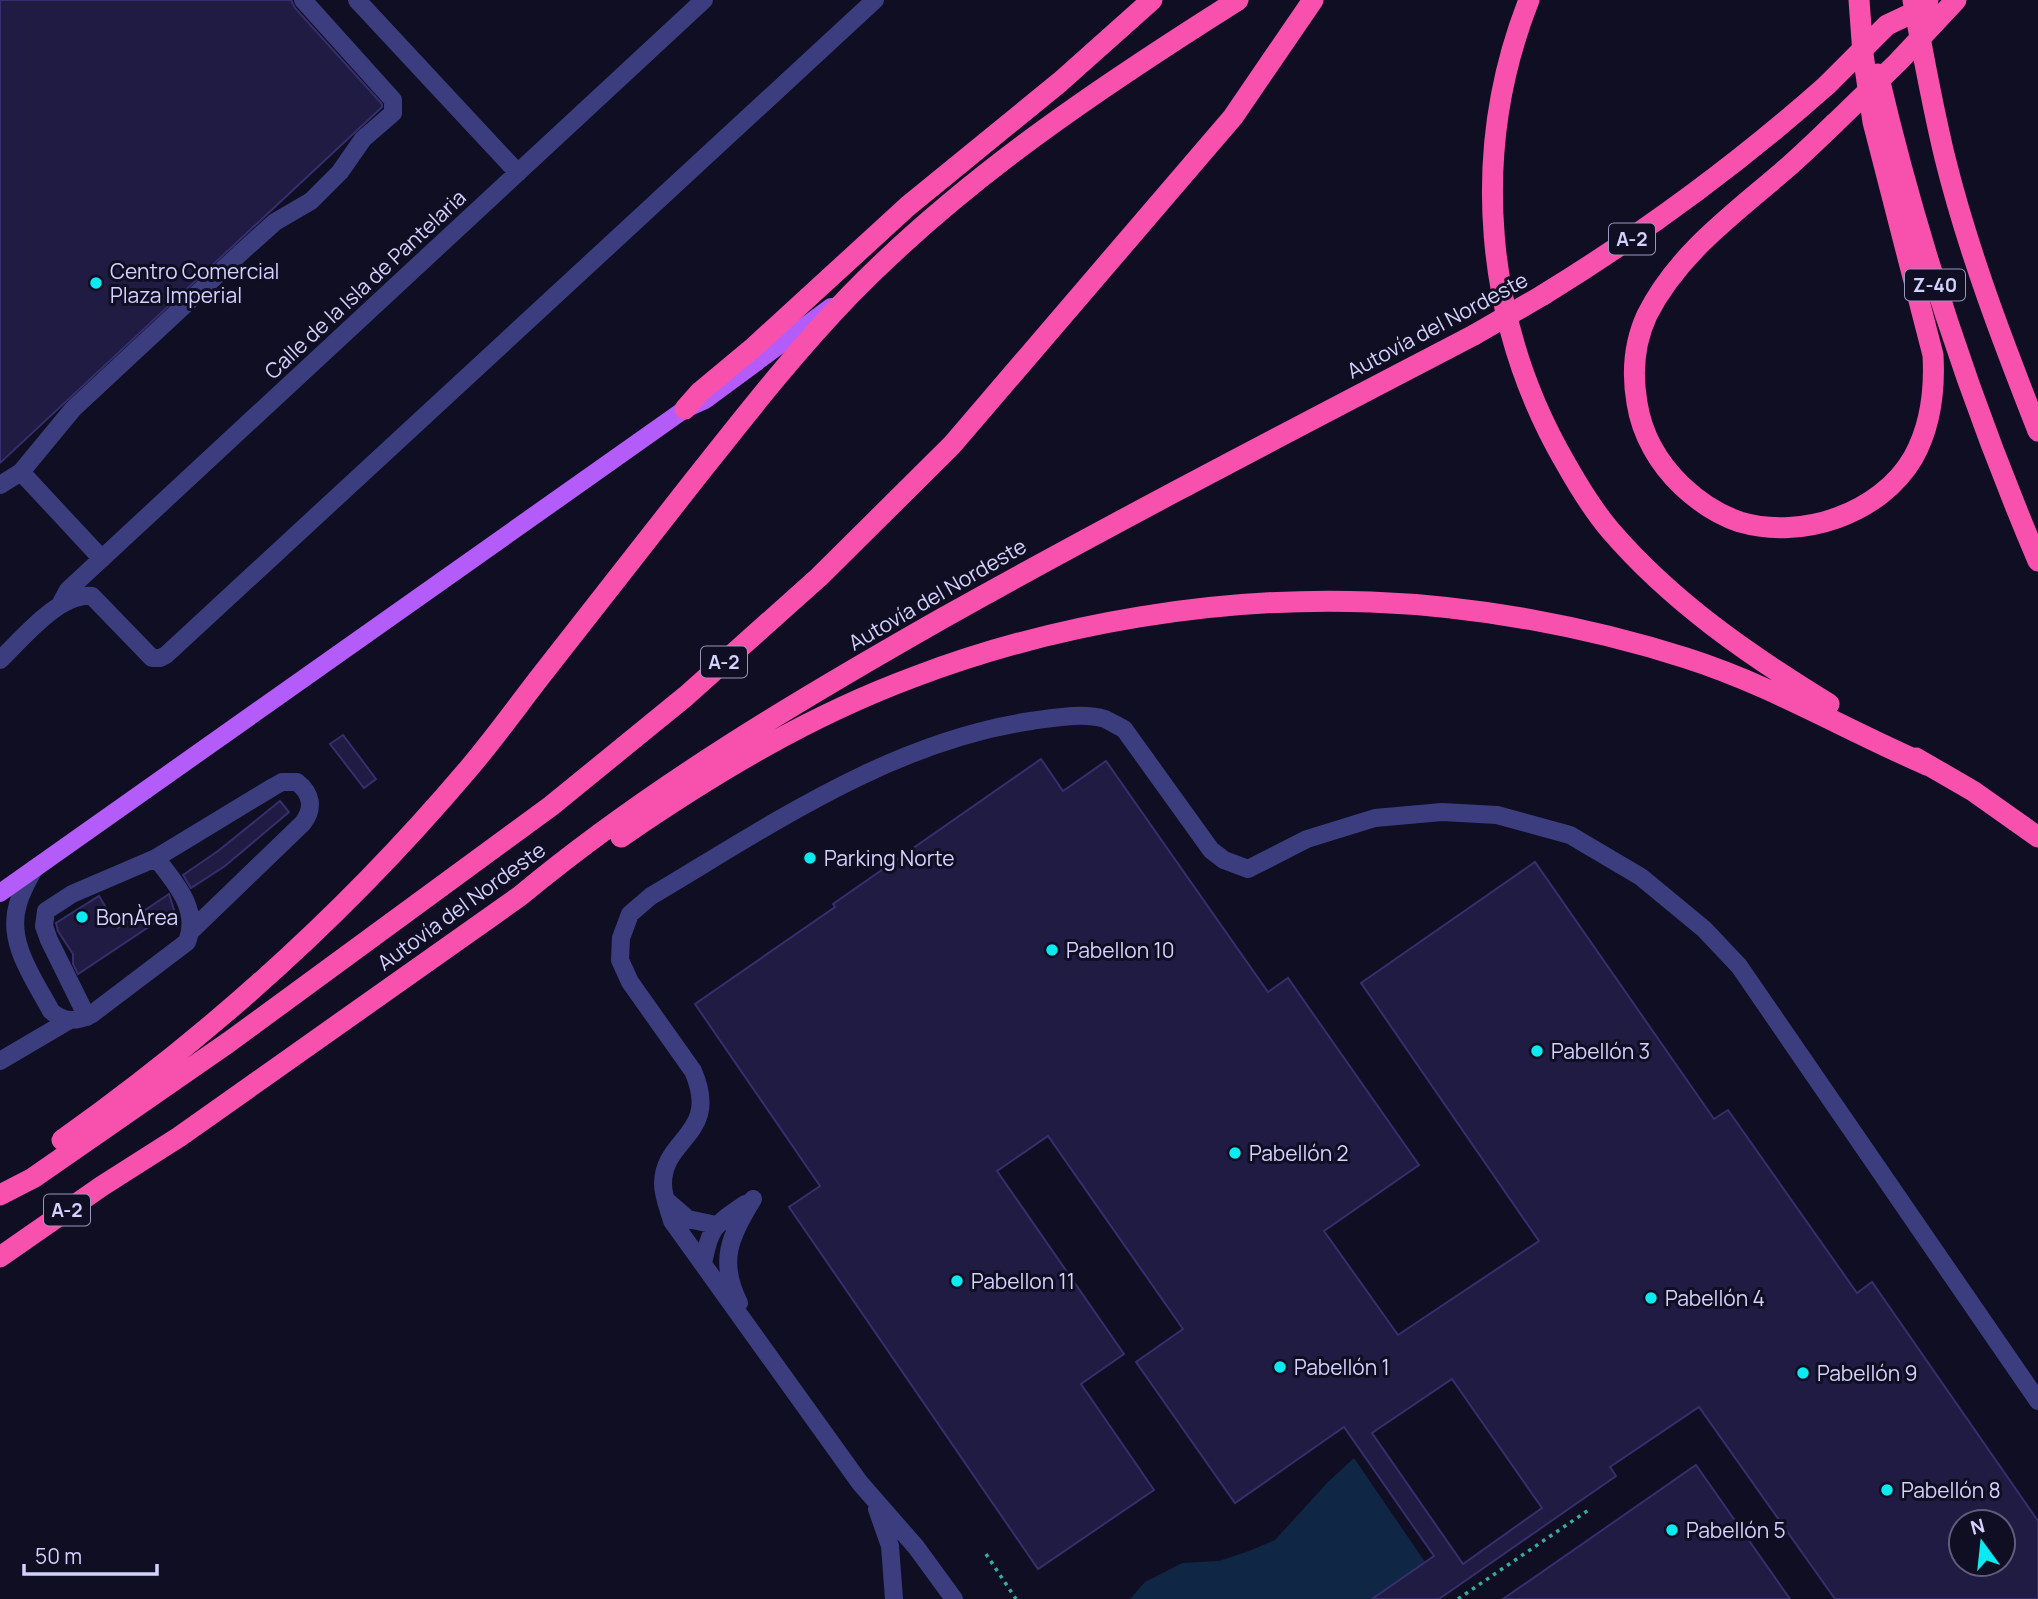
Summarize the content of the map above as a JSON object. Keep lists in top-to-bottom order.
{
  "streets": {
    "highway": ["A-2", "Z-40", "Autovía del Nordeste"],
    "lane": ["Calle de la Isla de Pantelaria"]
  },
  "crossings": [
    ["Z-40", "Autovía del Nordeste"]
  ],
  "places": [
    "Centro Comercial Plaza Imperial",
    "Parking Norte",
    "BonÀrea",
    "Pabellon 10",
    "Pabellón 3",
    "Pabellón 2",
    "Pabellon 11",
    "Pabellón 4",
    "Pabellón 1",
    "Pabellón 9",
    "Pabellón 8",
    "Pabellón 5"
  ],
  "scale_bar": "50 m",
  "north": "top"
}
